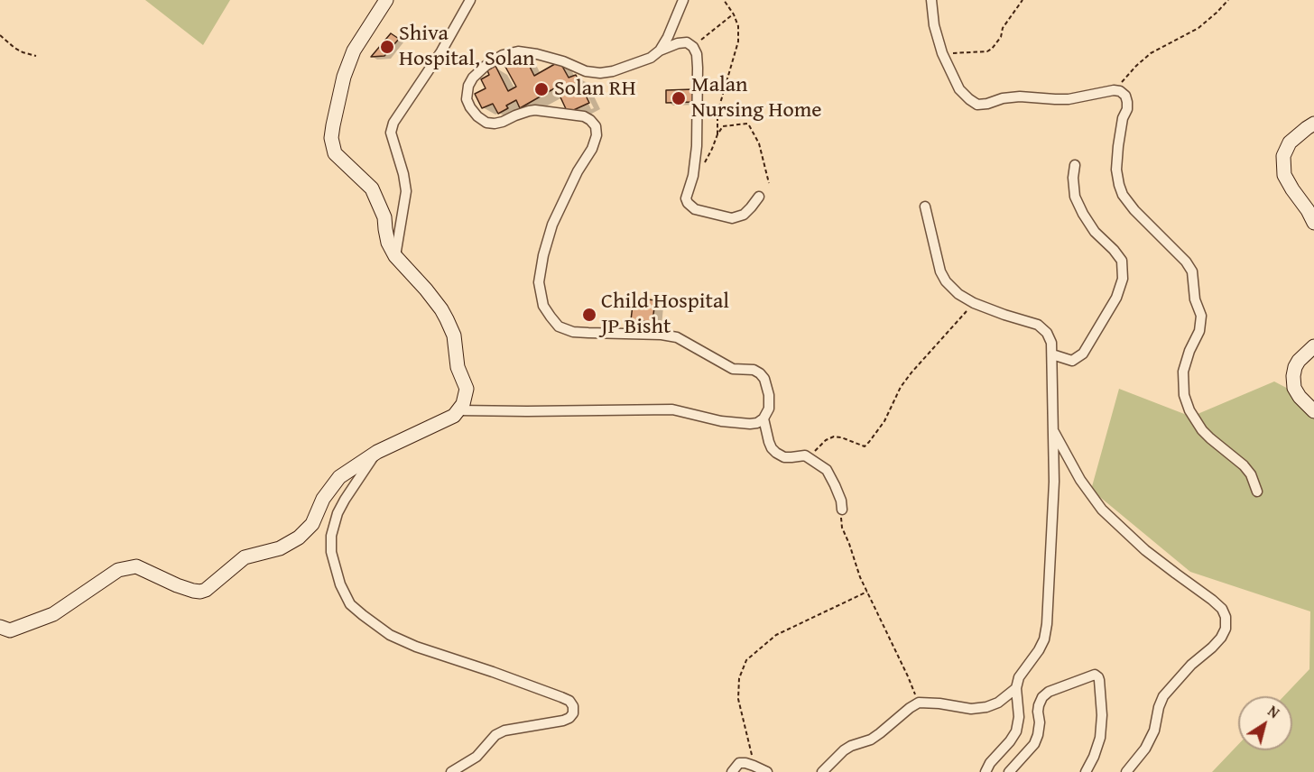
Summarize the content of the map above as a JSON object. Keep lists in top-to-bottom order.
{
  "places": [
    "Shiva Hospital, Solan",
    "Solan RH",
    "Malan Nursing Home",
    "Child Hospital JP Bisht"
  ],
  "north": "top right"
}
